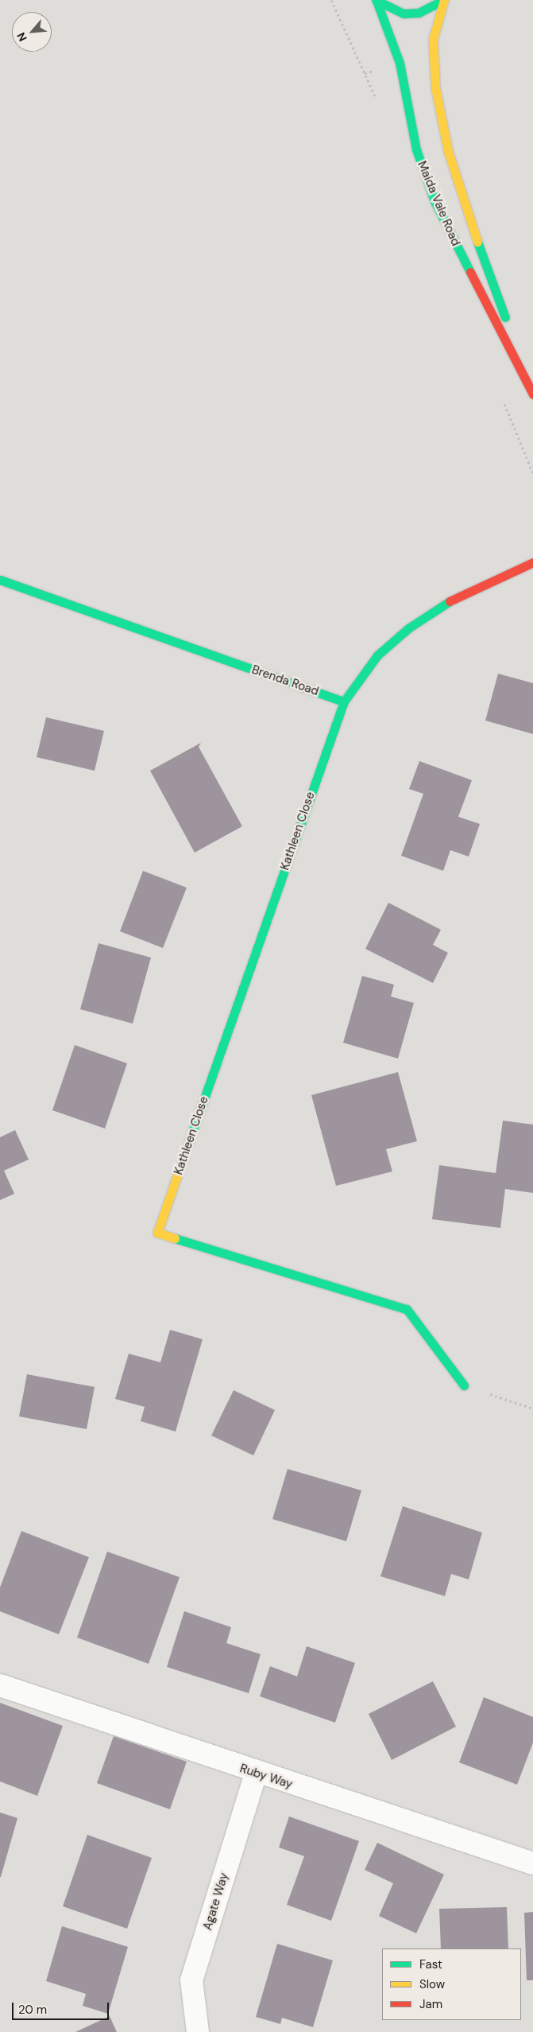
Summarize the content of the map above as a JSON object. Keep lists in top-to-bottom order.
{
  "streets": {
    "street": [
      "Maida Vale Road",
      "Brenda Road",
      "Kathleen Close",
      "Ruby Way",
      "Agate Way"
    ]
  },
  "crossings": [
    ["Brenda Road", "Kathleen Close"],
    ["Ruby Way", "Agate Way"]
  ],
  "legend": ["Fast", "Slow", "Jam"],
  "scale_bar": "20 m",
  "north": "bottom left"
}
